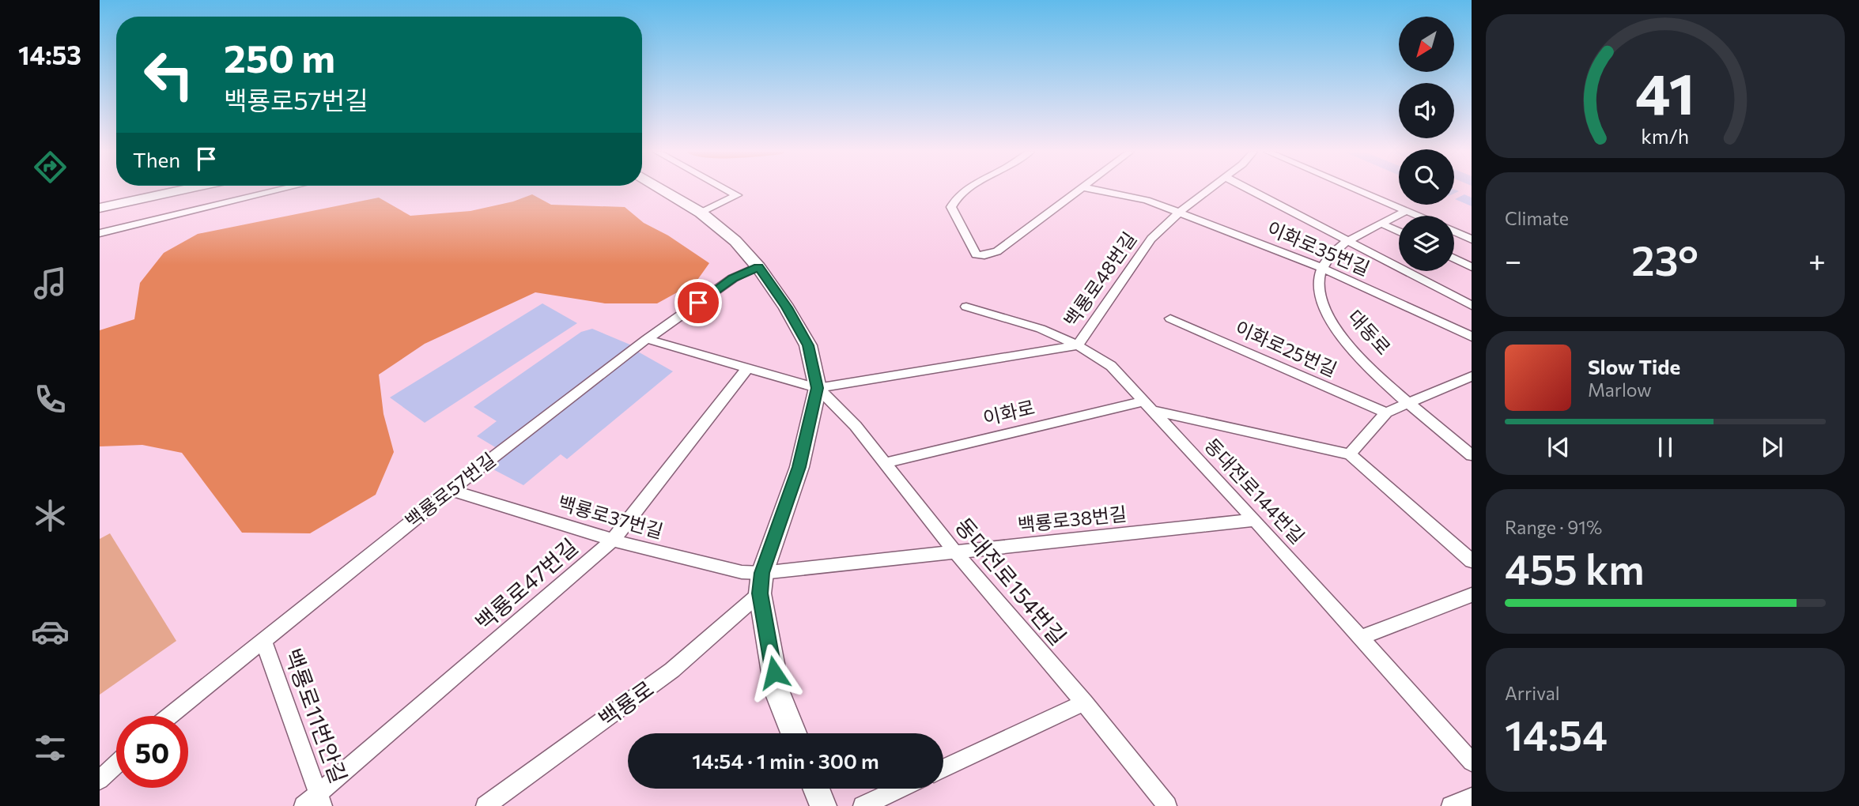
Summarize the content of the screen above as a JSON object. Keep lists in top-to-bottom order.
{
  "streets": {
    "street": [
      "이화로35번길",
      "백룡로48번길",
      "대동로",
      "이화로25번길",
      "이화로",
      "백룡로57번길",
      "동대전로144번길",
      "백룡로37번길",
      "백룡로38번길",
      "동대전로154번길",
      "백룡로47번길",
      "백룡로",
      "백룡로11번안길"
    ]
  },
  "crossings": [
    ["이화로35번길", "백룡로48번길"],
    ["이화로35번길", "대동로"],
    ["백룡로48번길", "동대전로144번길"],
    ["백룡로48번길", "동대전로154번길"],
    ["이화로", "동대전로144번길"],
    ["이화로", "동대전로154번길"],
    ["백룡로57번길", "백룡로37번길"],
    ["백룡로57번길", "백룡로11번안길"],
    ["동대전로144번길", "백룡로38번길"],
    ["백룡로37번길", "백룡로38번길"],
    ["백룡로37번길", "백룡로47번길"],
    ["백룡로38번길", "동대전로154번길"],
    ["백룡로47번길", "백룡로11번안길"]
  ],
  "north": "bottom left",
  "page": {
    "tabs": "14:53",
    "turn": ["250 m", "백룡로57번길"],
    "then": "Then",
    "tile": [
      "Climate",
      ["Range · 91%", "455 km"],
      ["Arrival", "14:54"]
    ],
    "heat": ["−", "23°", "+"],
    "song": ["Slow Tide", "Marlow"],
    "limit": "50",
    "trip": "14:54 · 1 min · 300 m",
    "gauge": ["41", "km/h"]
  }
}
